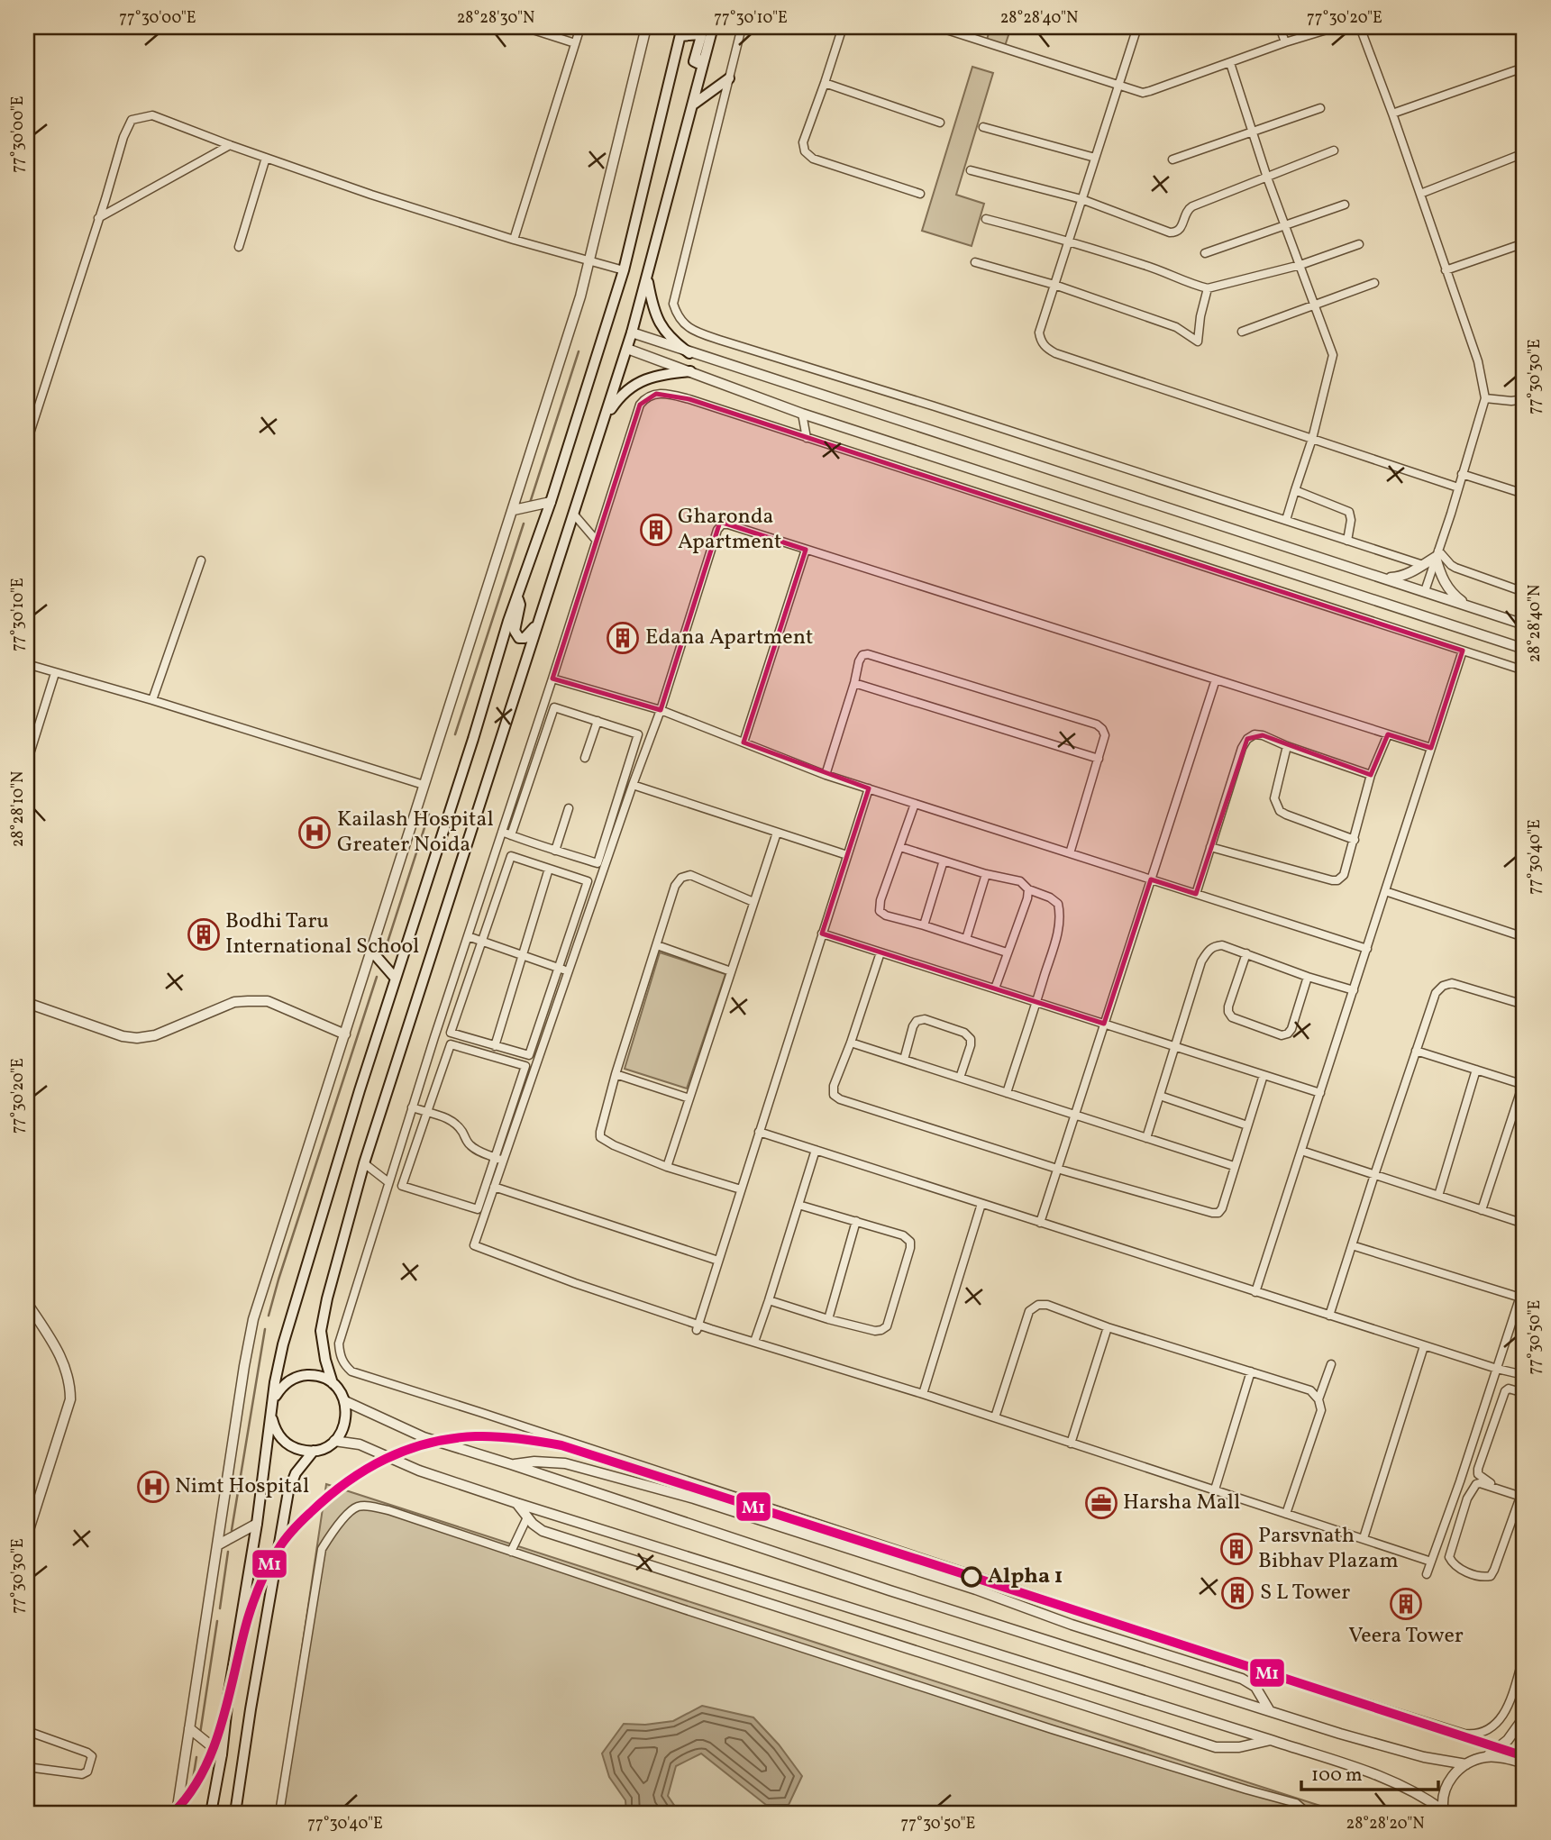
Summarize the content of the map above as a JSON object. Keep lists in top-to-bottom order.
{
  "places": {
    "building": [
      "Gharonda Apartment",
      "Edana Apartment",
      "Bodhi Taru International School",
      "Parsvnath Bibhav Plazam",
      "S L Tower",
      "Veera Tower"
    ],
    "hospital": ["Kailash Hospital Greater Noida", "Nimt Hospital"],
    "office": ["Harsha Mall"],
    "other": ["Alpha 1"]
  },
  "lines": ["transit line M1"],
  "scale_bar": "100 m",
  "coordinates": [
    "77°30'00\"E",
    "28°28'30\"N",
    "77°30'10\"E",
    "28°28'40\"N",
    "77°30'20\"E",
    "77°30'30\"E",
    "28°28'10\"N",
    "77°30'40\"E",
    "77°30'50\"E",
    "28°28'20\"N"
  ]
}
